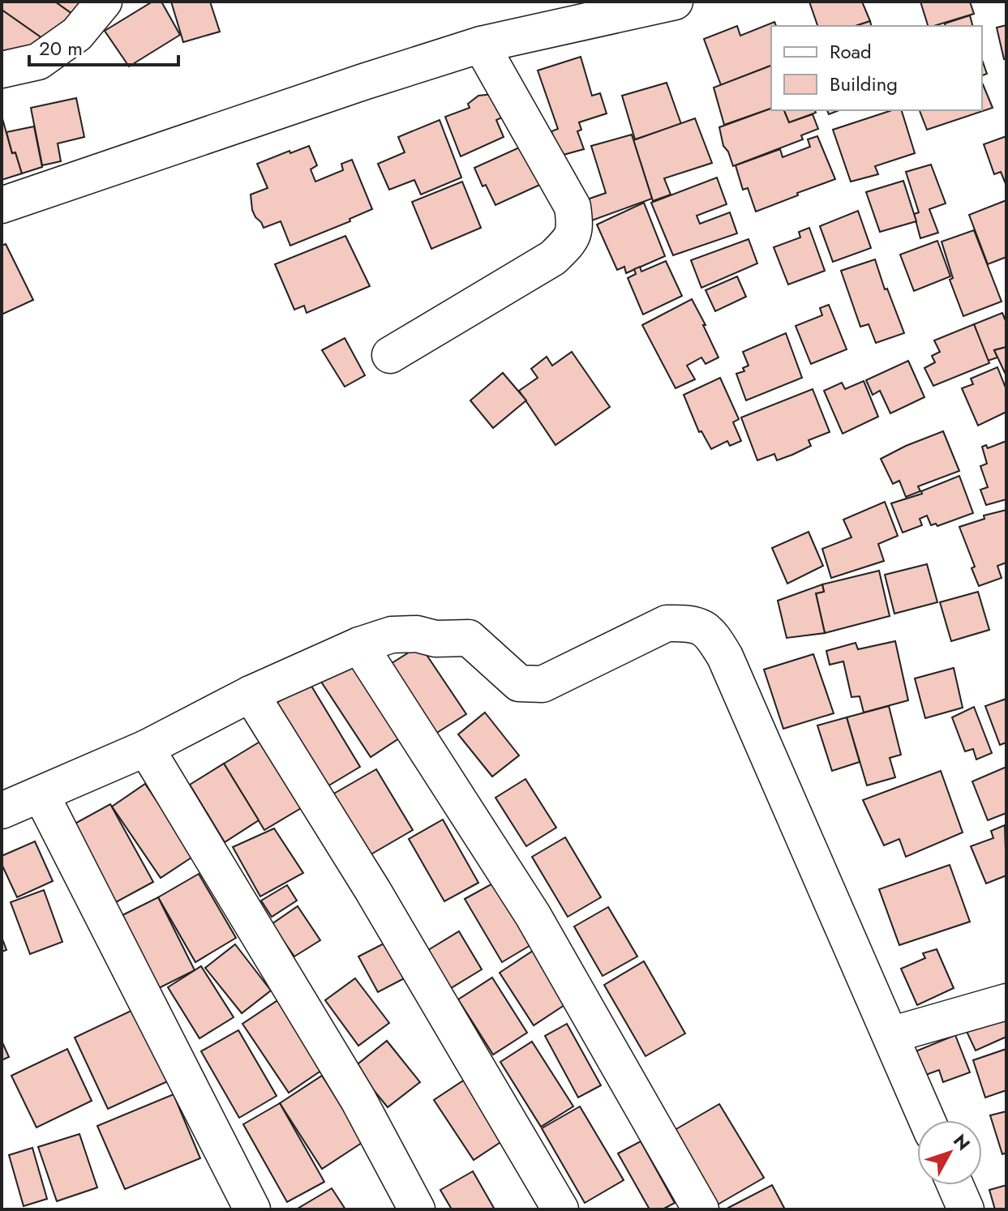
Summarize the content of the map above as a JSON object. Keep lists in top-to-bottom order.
{
  "legend": ["Road", "Building"],
  "scale_bar": "20 m",
  "north": "top right"
}
